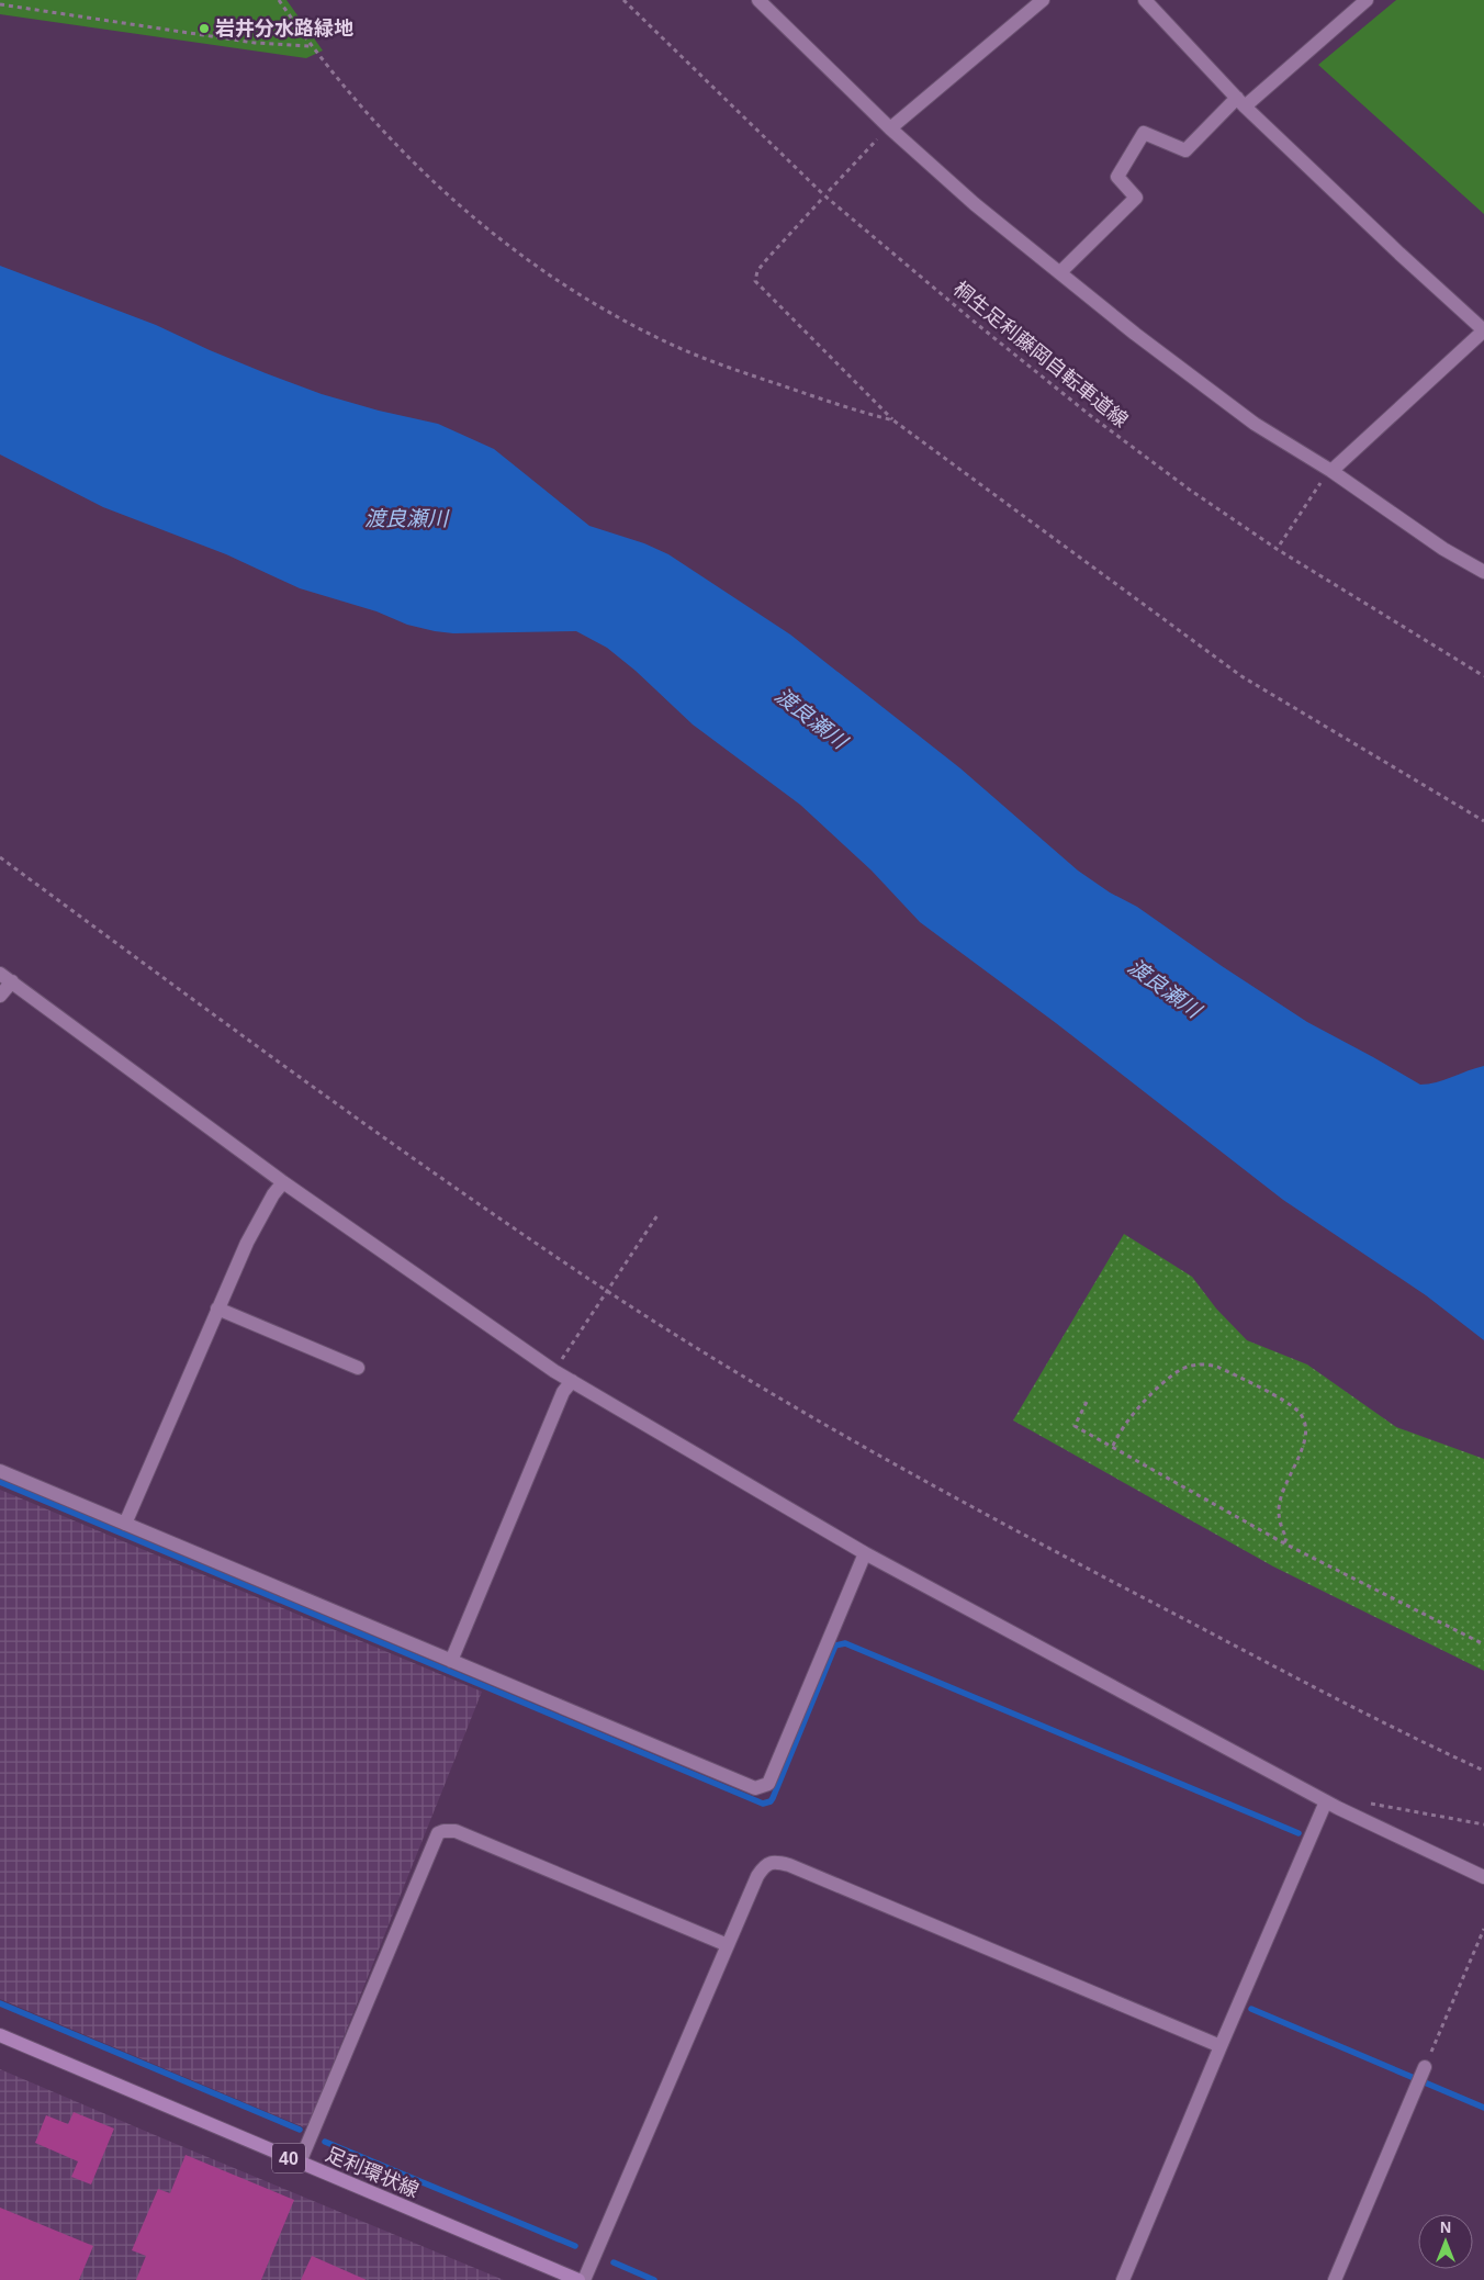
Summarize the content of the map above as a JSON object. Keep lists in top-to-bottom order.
{
  "streets": {
    "main road": ["40", "足利環状線"],
    "path": ["桐生足利藤岡自転車道線"]
  },
  "water": ["渡良瀬川"],
  "places": ["岩井分水路緑地"],
  "north": "top"
}
